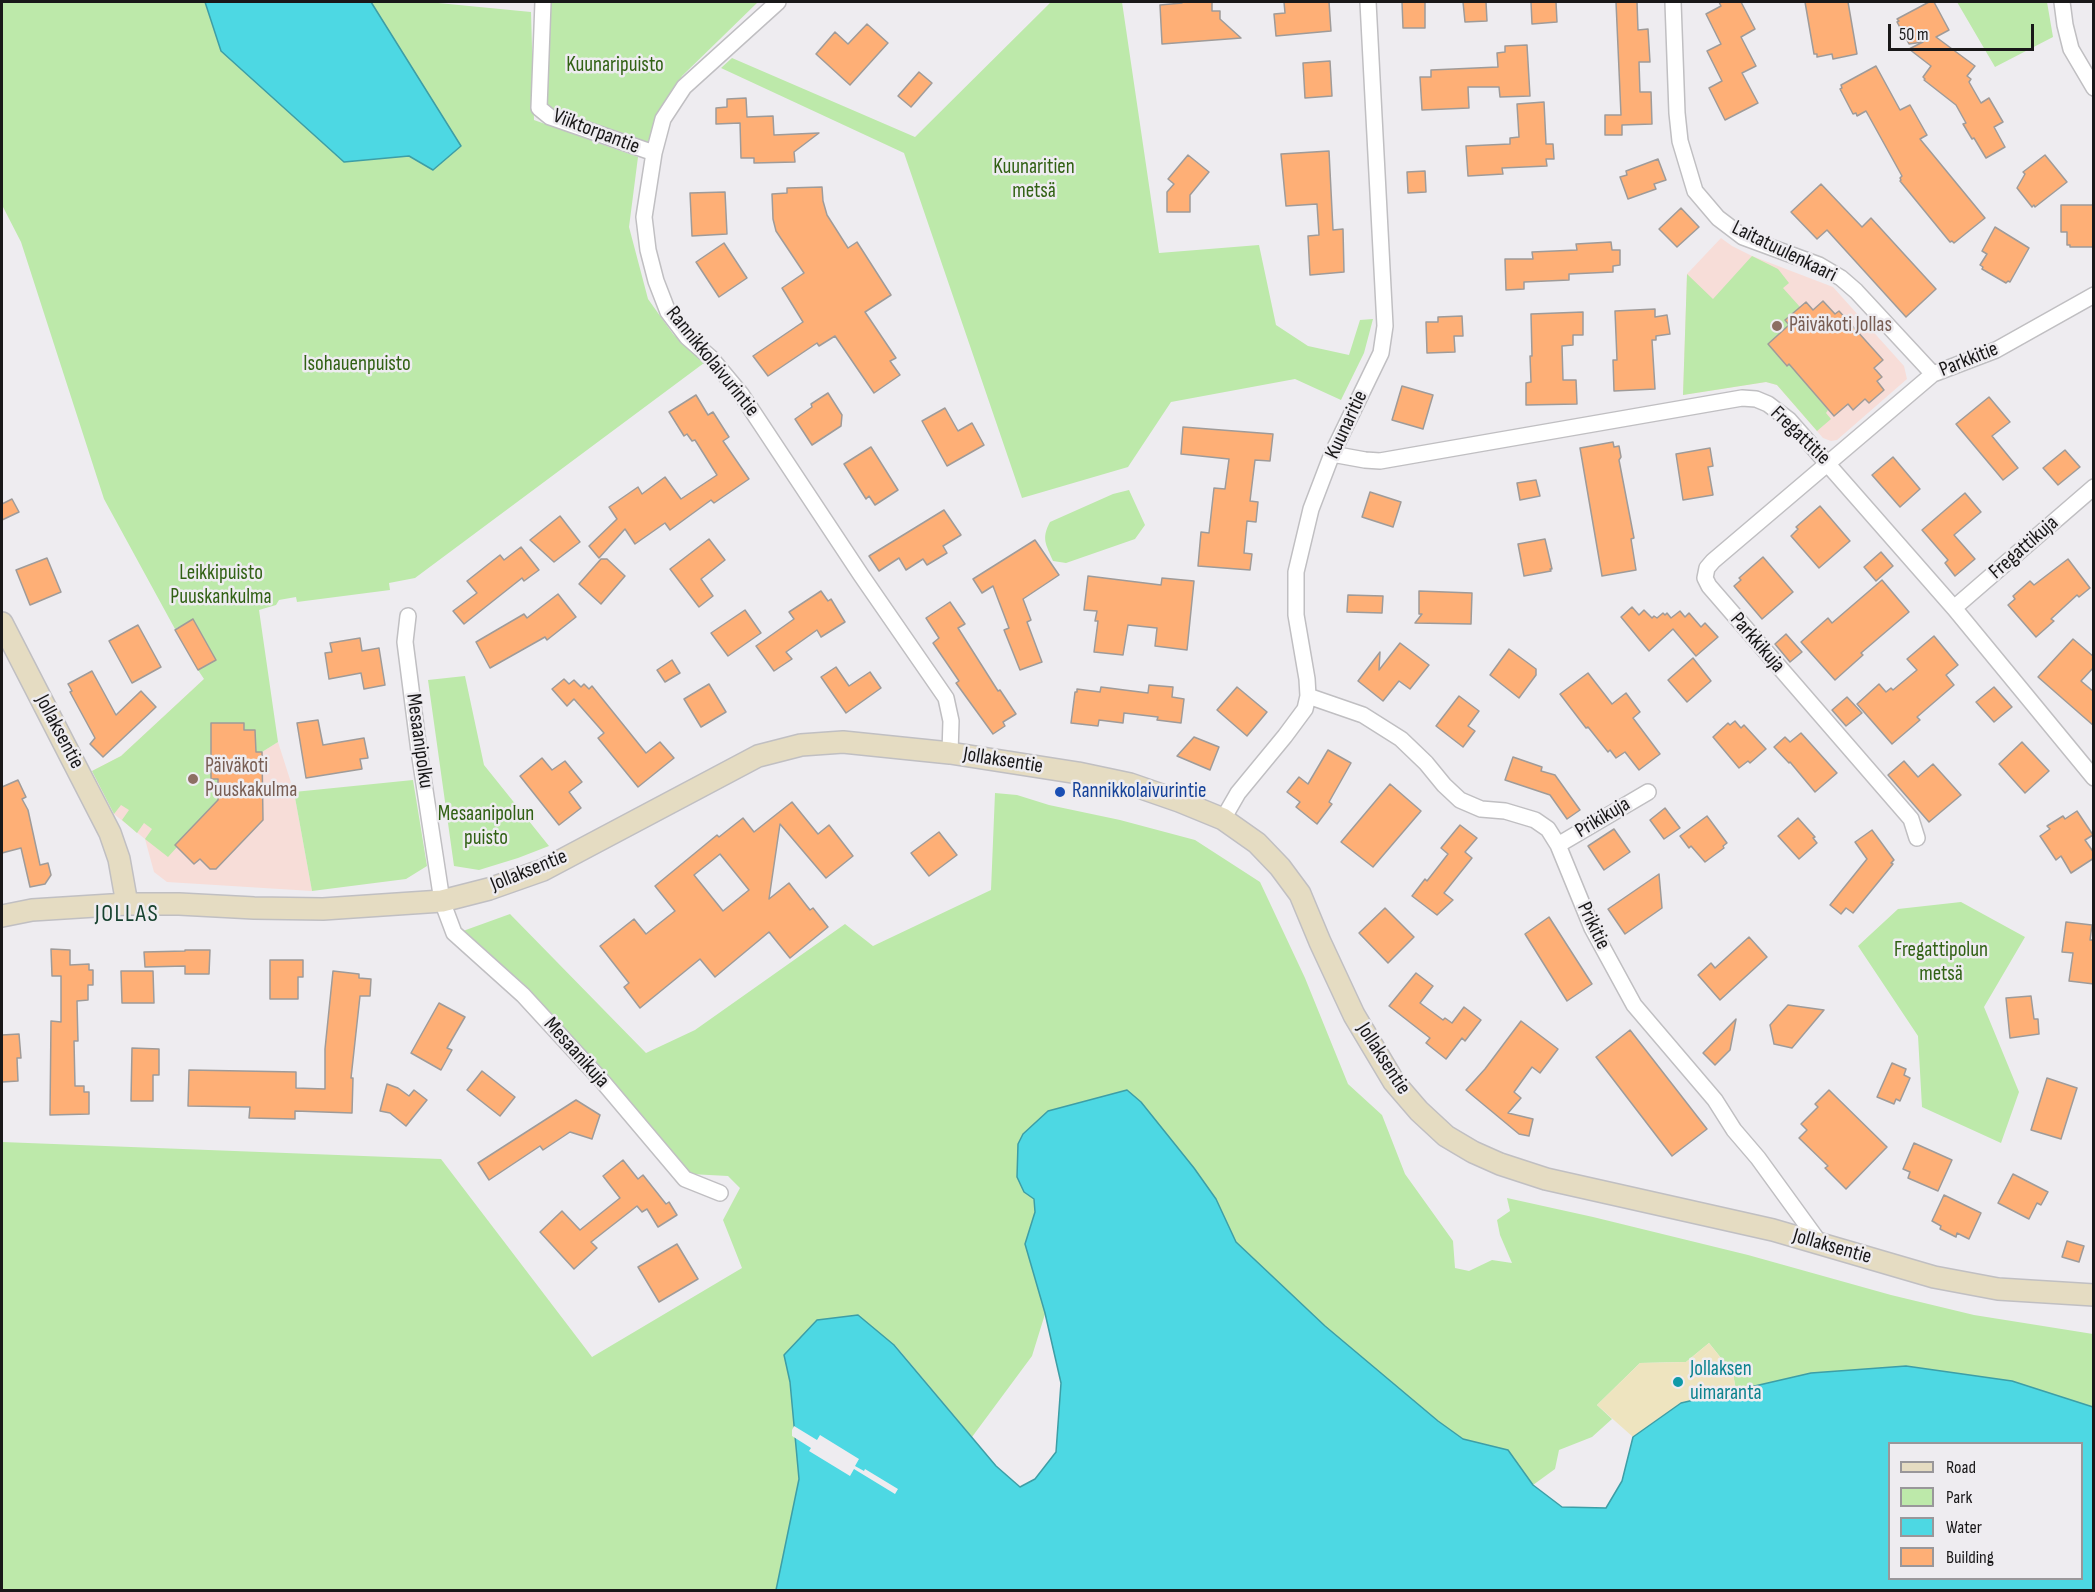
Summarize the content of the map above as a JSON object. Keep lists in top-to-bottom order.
{
  "streets": {
    "main road": ["Jollaksentie"],
    "street": [
      "Viiktorpantie",
      "Laitatuulenkaari",
      "Parkkitie",
      "Rannikkolaivurintie",
      "Kuunaritie",
      "Fregattitie",
      "Fregattikuja",
      "Parkkikuja",
      "Mesaanipolku",
      "Prikikuja",
      "Prikitie",
      "Mesaanikuja"
    ]
  },
  "crossings": [
    ["Viiktorpantie", "Rannikkolaivurintie"],
    ["Laitatuulenkaari", "Parkkitie"],
    ["Parkkitie", "Fregattitie"],
    ["Parkkitie", "Parkkikuja"],
    ["Rannikkolaivurintie", "Jollaksentie"],
    ["Kuunaritie", "Fregattitie"],
    ["Kuunaritie", "Prikitie"],
    ["Fregattitie", "Fregattikuja"],
    ["Fregattitie", "Parkkikuja"],
    ["Jollaksentie", "Mesaanipolku"],
    ["Jollaksentie", "Prikitie"],
    ["Jollaksentie", "Mesaanikuja"],
    ["Mesaanipolku", "Mesaanikuja"],
    ["Prikikuja", "Prikitie"]
  ],
  "districts": ["JOLLAS"],
  "parks": [
    "Kuunaripuisto",
    "Kuunaritien metsä",
    "Isohauenpuisto",
    "Leikkipuisto Puuskankulma",
    "Mesaanipolun puisto",
    "Fregattipolun metsä"
  ],
  "places": [
    "Päiväkoti Jollas",
    "Päiväkoti Puuskakulma",
    "Rannikkolaivurintie",
    "Jollaksen uimaranta"
  ],
  "legend": [
    "Road",
    "Park",
    "Water",
    "Building"
  ],
  "scale_bar": "50 m"
}
